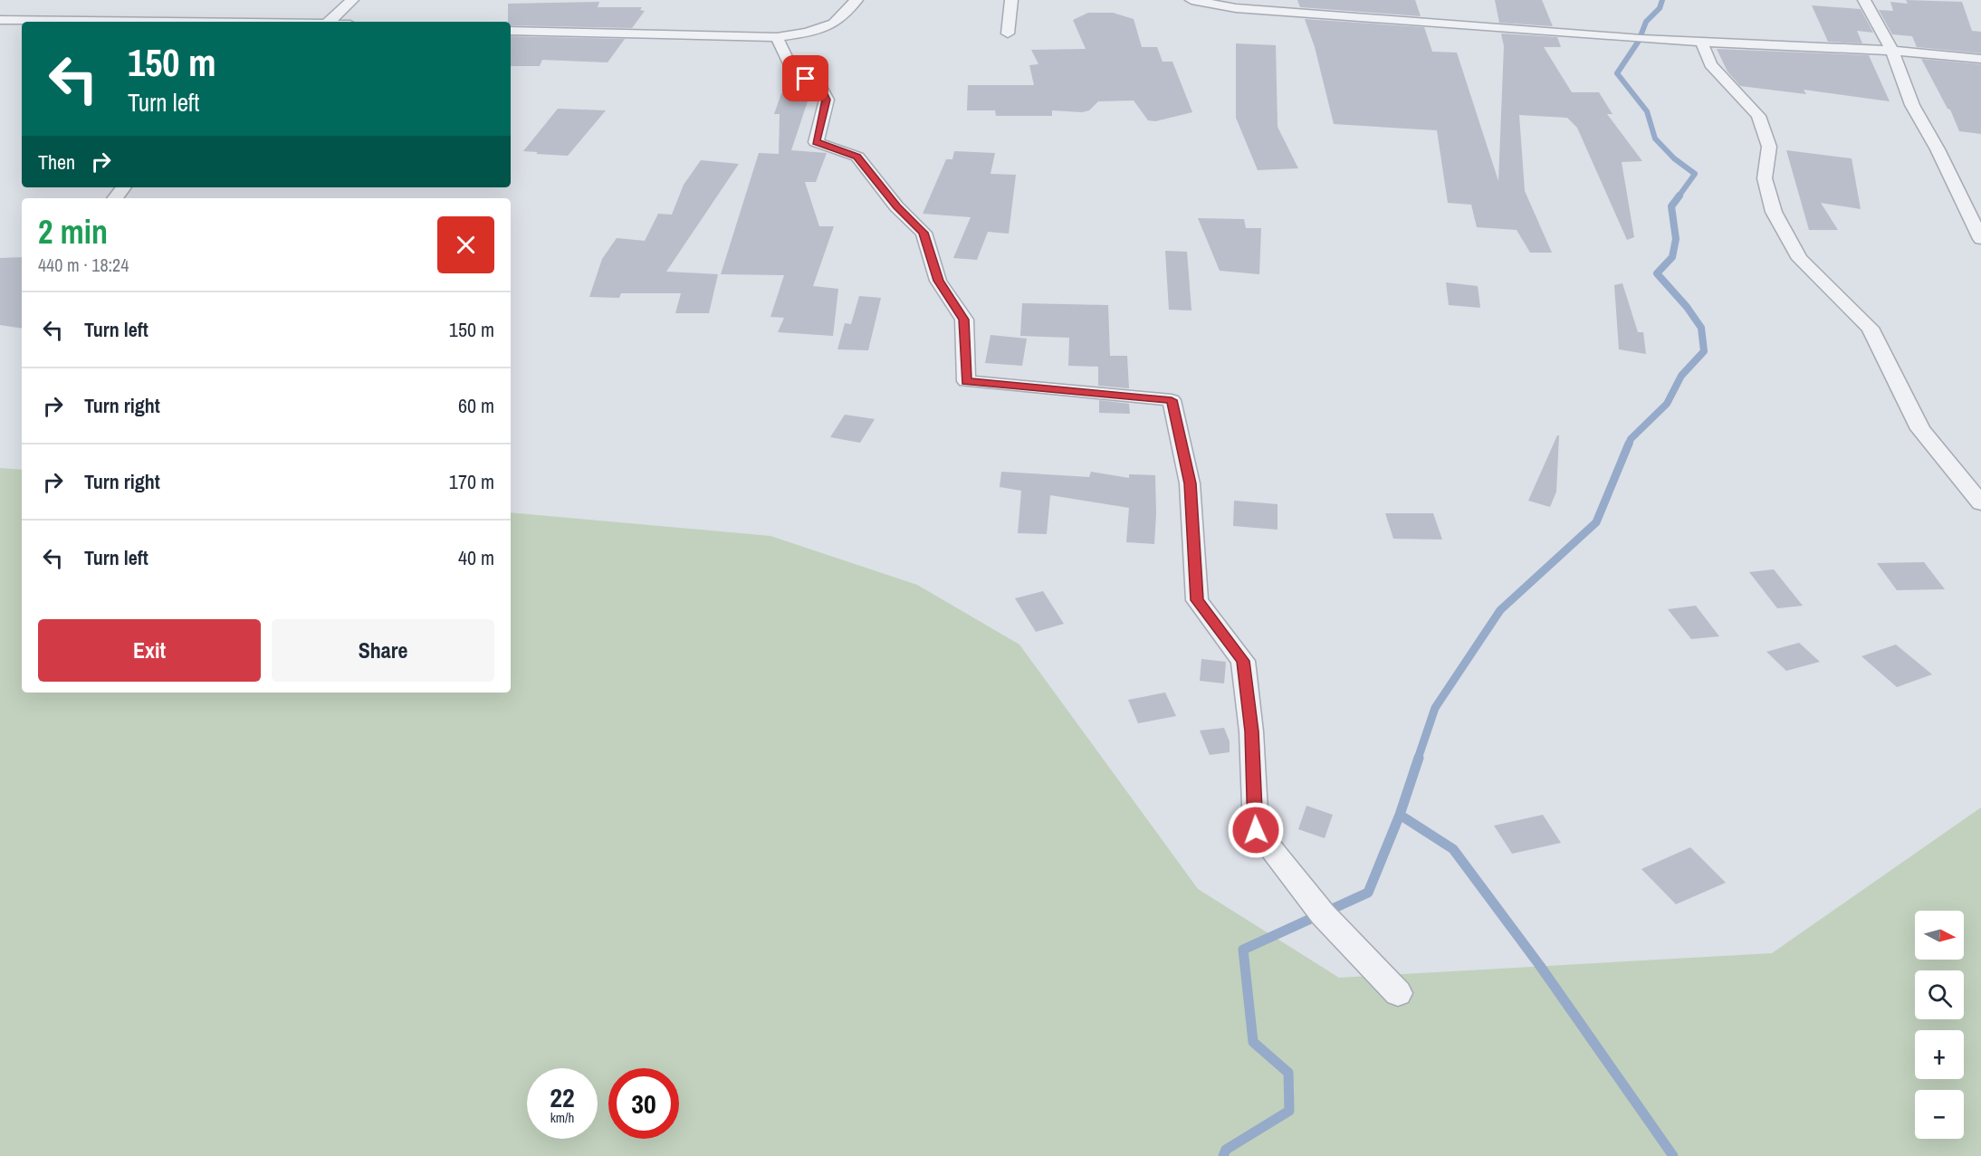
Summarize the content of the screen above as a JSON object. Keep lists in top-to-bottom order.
{
  "north": "right",
  "page": {
    "turn": ["150 m", "Turn left"],
    "then": "Then",
    "heading": ["2 min", "440 m · 18:24"],
    "list": [
      {
        "name": "Turn left",
        "value": "150 m"
      },
      {
        "name": "Turn right",
        "value": "60 m"
      },
      {
        "name": "Turn right",
        "value": "170 m"
      },
      {
        "name": "Turn left",
        "value": "40 m"
      }
    ],
    "buttons": ["Exit", "Share"],
    "map_buttons": ["+", "−"],
    "speed": "22 km/h",
    "limit": "30"
  }
}
